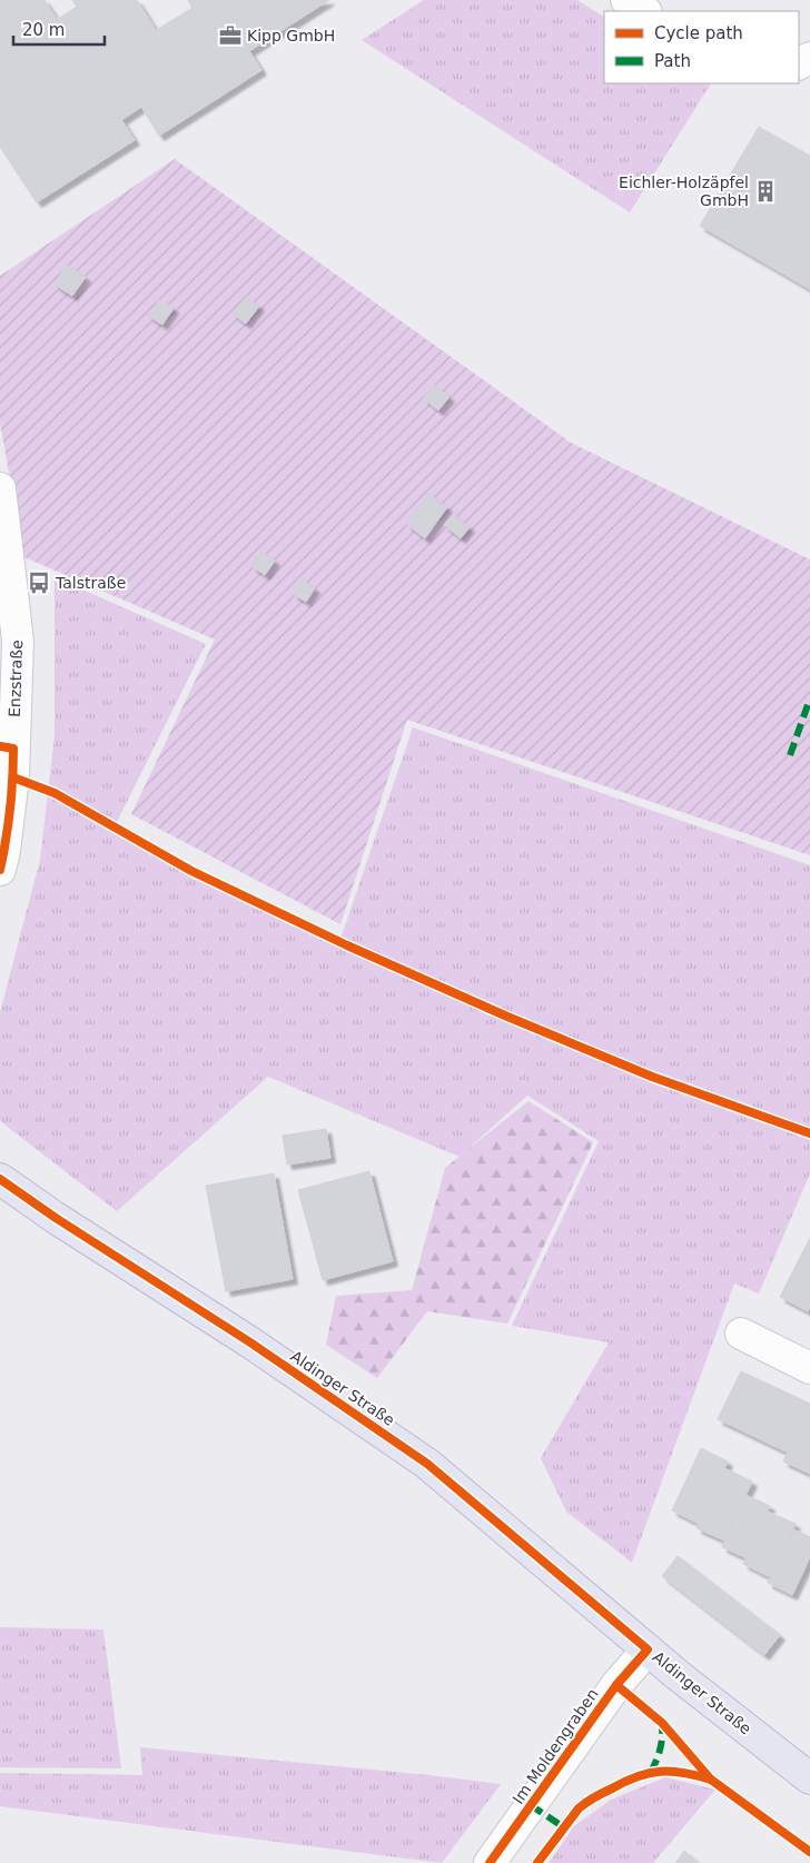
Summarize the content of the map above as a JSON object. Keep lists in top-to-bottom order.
{
  "streets": {
    "main road": ["Aldinger Straße"],
    "street": ["Enzstraße", "Im Moldengraben"]
  },
  "crossings": [
    ["Aldinger Straße", "Im Moldengraben"]
  ],
  "places": {
    "office": ["Kipp GmbH"],
    "building": ["Eichler-Holzäpfel GmbH"],
    "bus stop": ["Talstraße"]
  },
  "legend": ["Cycle path", "Path"],
  "scale_bar": "20 m"
}
